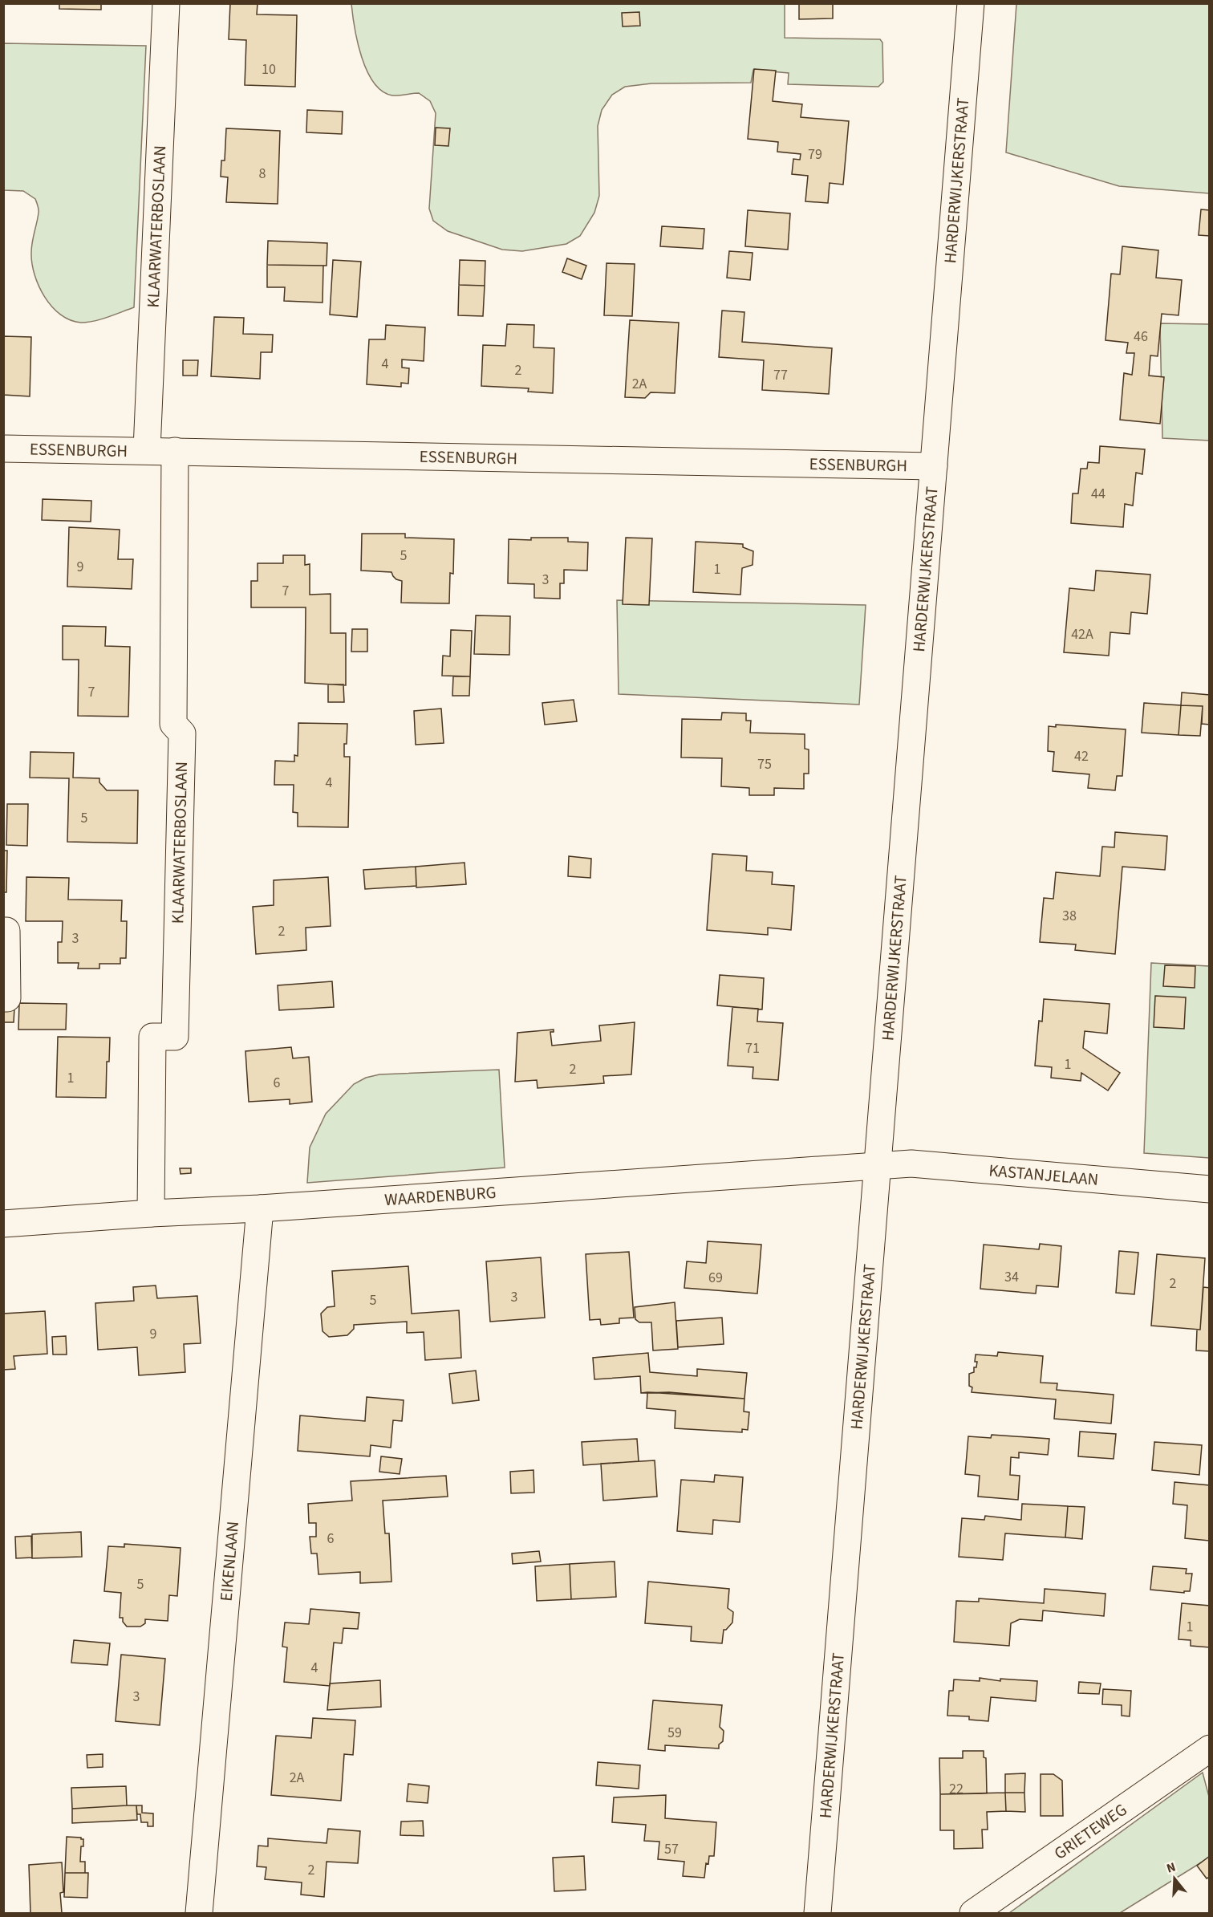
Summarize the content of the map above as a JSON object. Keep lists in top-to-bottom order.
{
  "streets": {
    "street": [
      "HARDERWIJKERSTRAAT",
      "KLAARWATERBOSLAAN",
      "ESSENBURGH",
      "KASTANJELAAN",
      "WAARDENBURG",
      "EIKENLAAN",
      "GRIETEWEG"
    ]
  },
  "crossings": [
    ["HARDERWIJKERSTRAAT", "ESSENBURGH"],
    ["HARDERWIJKERSTRAAT", "KASTANJELAAN"],
    ["HARDERWIJKERSTRAAT", "WAARDENBURG"],
    ["KLAARWATERBOSLAAN", "ESSENBURGH"],
    ["KLAARWATERBOSLAAN", "WAARDENBURG"],
    ["KASTANJELAAN", "WAARDENBURG"],
    ["WAARDENBURG", "EIKENLAAN"]
  ],
  "house_numbers": [
    "10",
    "79",
    "8",
    "46",
    "4",
    "2",
    "77",
    "2A",
    "44",
    "5",
    "9",
    "1",
    "3",
    "7",
    "42A",
    "7",
    "42",
    "75",
    "4",
    "5",
    "38",
    "2",
    "3",
    "71",
    "1",
    "2",
    "1",
    "6",
    "34",
    "69",
    "2",
    "3",
    "5",
    "9",
    "6",
    "5",
    "1",
    "4",
    "3",
    "59",
    "2A",
    "22",
    "57",
    "2"
  ],
  "north": "top"
}
